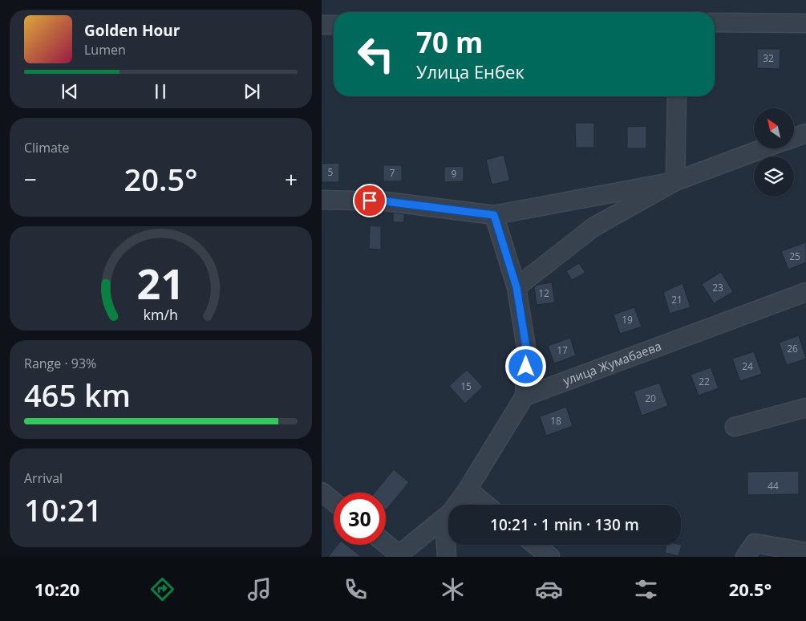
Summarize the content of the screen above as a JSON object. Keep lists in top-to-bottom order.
{
  "streets": {
    "street": ["улица Жумабаева"]
  },
  "house_numbers": [
    "32",
    "5",
    "7",
    "9",
    "25",
    "23",
    "12",
    "21",
    "19",
    "26",
    "17",
    "24",
    "22",
    "15",
    "20",
    "18",
    "44"
  ],
  "north": "top left",
  "page": {
    "turn": ["70 m", "Улица Енбек"],
    "song": ["Golden Hour", "Lumen"],
    "tile": [
      "Climate",
      ["Range · 93%", "465 km"],
      ["Arrival", "10:21"]
    ],
    "heat": ["−", "20.5°", "+"],
    "limit": "30",
    "trip": "10:21 · 1 min · 130 m",
    "tabs": ["10:20", "20.5°"],
    "gauge": ["21", "km/h"]
  }
}
